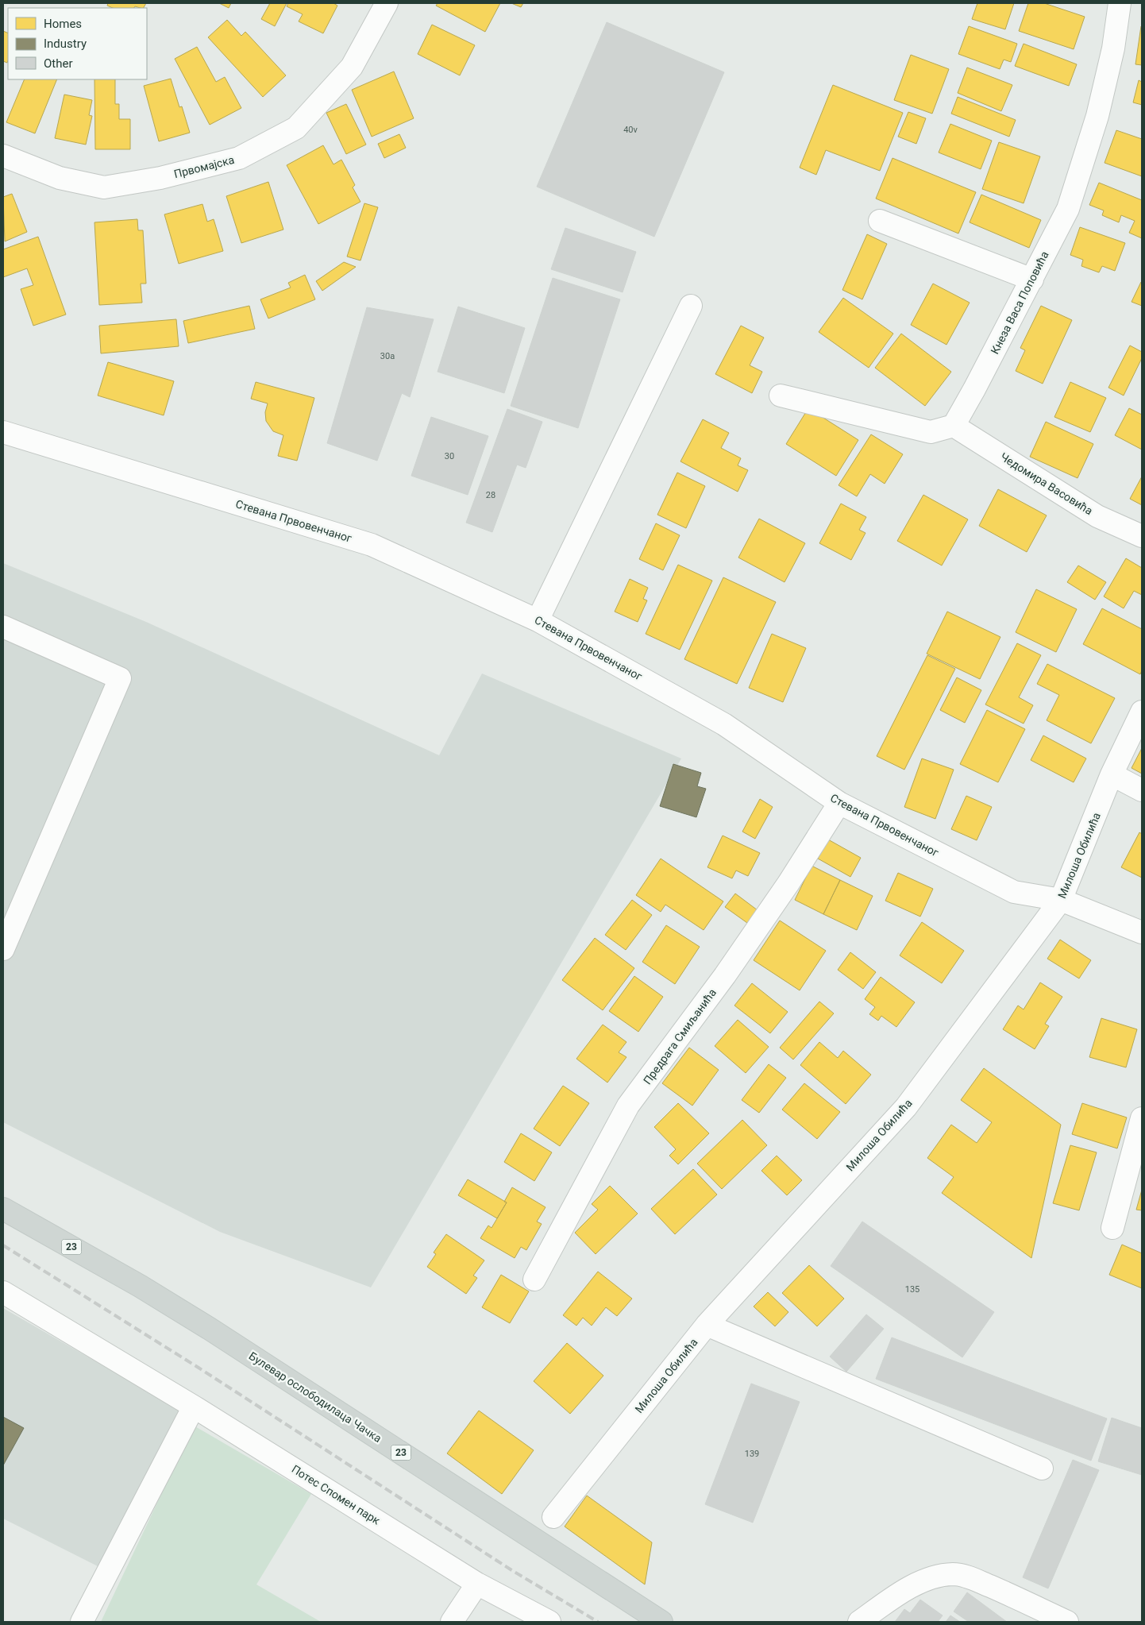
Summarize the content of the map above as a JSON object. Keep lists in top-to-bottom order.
{
  "streets": {
    "main road": ["23", "Булевар ослободилаца Чачка"],
    "street": [
      "Првомајска",
      "Кнеза Васа Поповића",
      "Чедомира Васовића",
      "Стевана Првовенчаног",
      "Милоша Обилића",
      "Предрага Смиљанића",
      "Потес Спомен парк"
    ]
  },
  "crossings": [
    ["Кнеза Васа Поповића", "Чедомира Васовића"],
    ["Стевана Првовенчаног", "Милоша Обилића"],
    ["Стевана Првовенчаног", "Предрага Смиљанића"]
  ],
  "house_numbers": [
    "40v",
    "30a",
    "30",
    "28",
    "135",
    "139"
  ],
  "legend": ["Homes", "Industry", "Other"]
}
